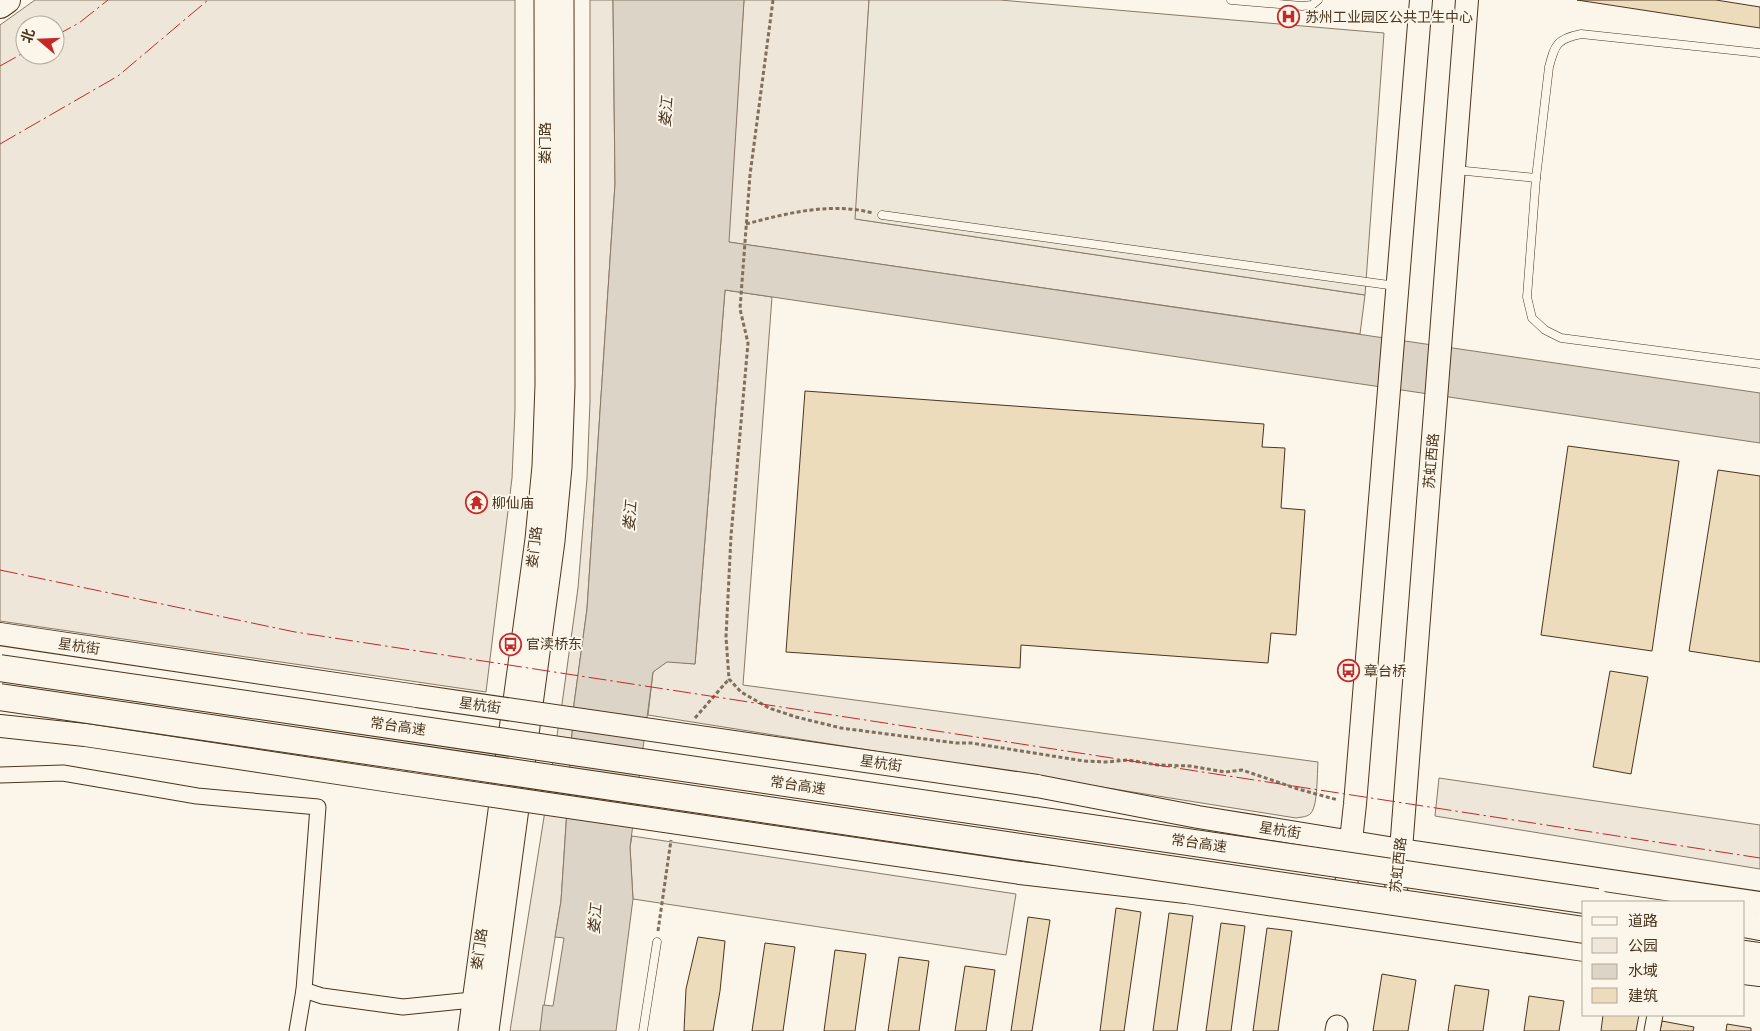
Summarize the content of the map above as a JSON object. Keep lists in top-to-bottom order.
{
  "streets": {
    "highway": ["常台高速"],
    "main road": ["娄门路", "苏虹西路", "星杭街"]
  },
  "crossings": [
    ["苏虹西路", "星杭街"]
  ],
  "water": ["娄江"],
  "places": {
    "hospital": ["苏州工业园区公共卫生中心"],
    "temple": ["柳仙庙"],
    "bus stop": ["官渎桥东", "章台桥"]
  },
  "legend": [
    "道路",
    "公园",
    "水域",
    "建筑"
  ],
  "north": "left"
}
